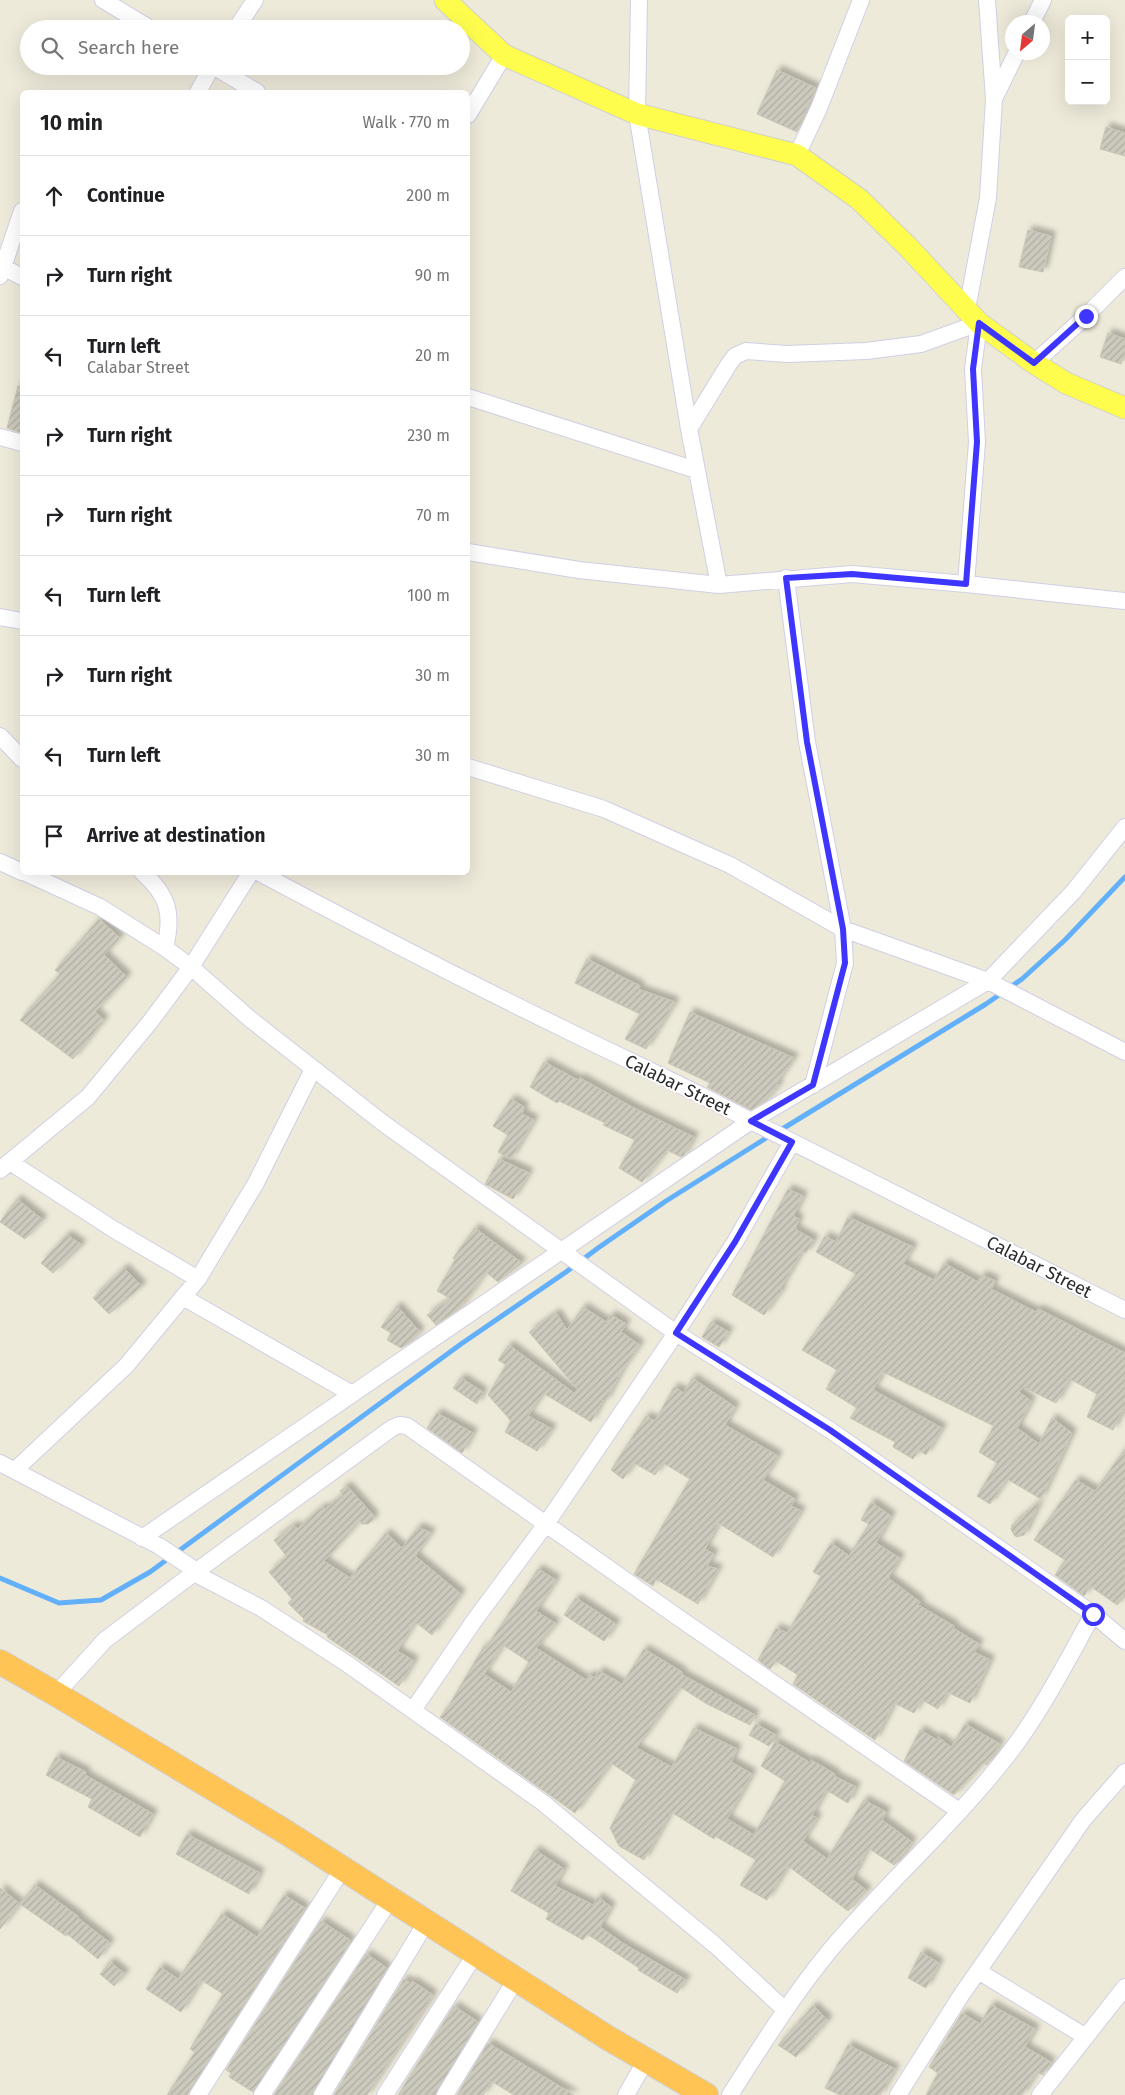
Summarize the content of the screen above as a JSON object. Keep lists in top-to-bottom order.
{
  "streets": {
    "street": ["Calabar Street"]
  },
  "north": "bottom left",
  "page": {
    "map_buttons": ["+", "−"],
    "search": "Search here",
    "heading": ["10 min", "Walk · 770 m"],
    "list": [
      ["Continue", "200 m"],
      ["Turn right", "90 m"],
      ["Turn left", "Calabar Street", "20 m"],
      ["Turn right", "230 m"],
      ["Turn right", "70 m"],
      ["Turn left", "100 m"],
      ["Turn right", "30 m"],
      ["Turn left", "30 m"],
      "Arrive at destination"
    ]
  }
}
